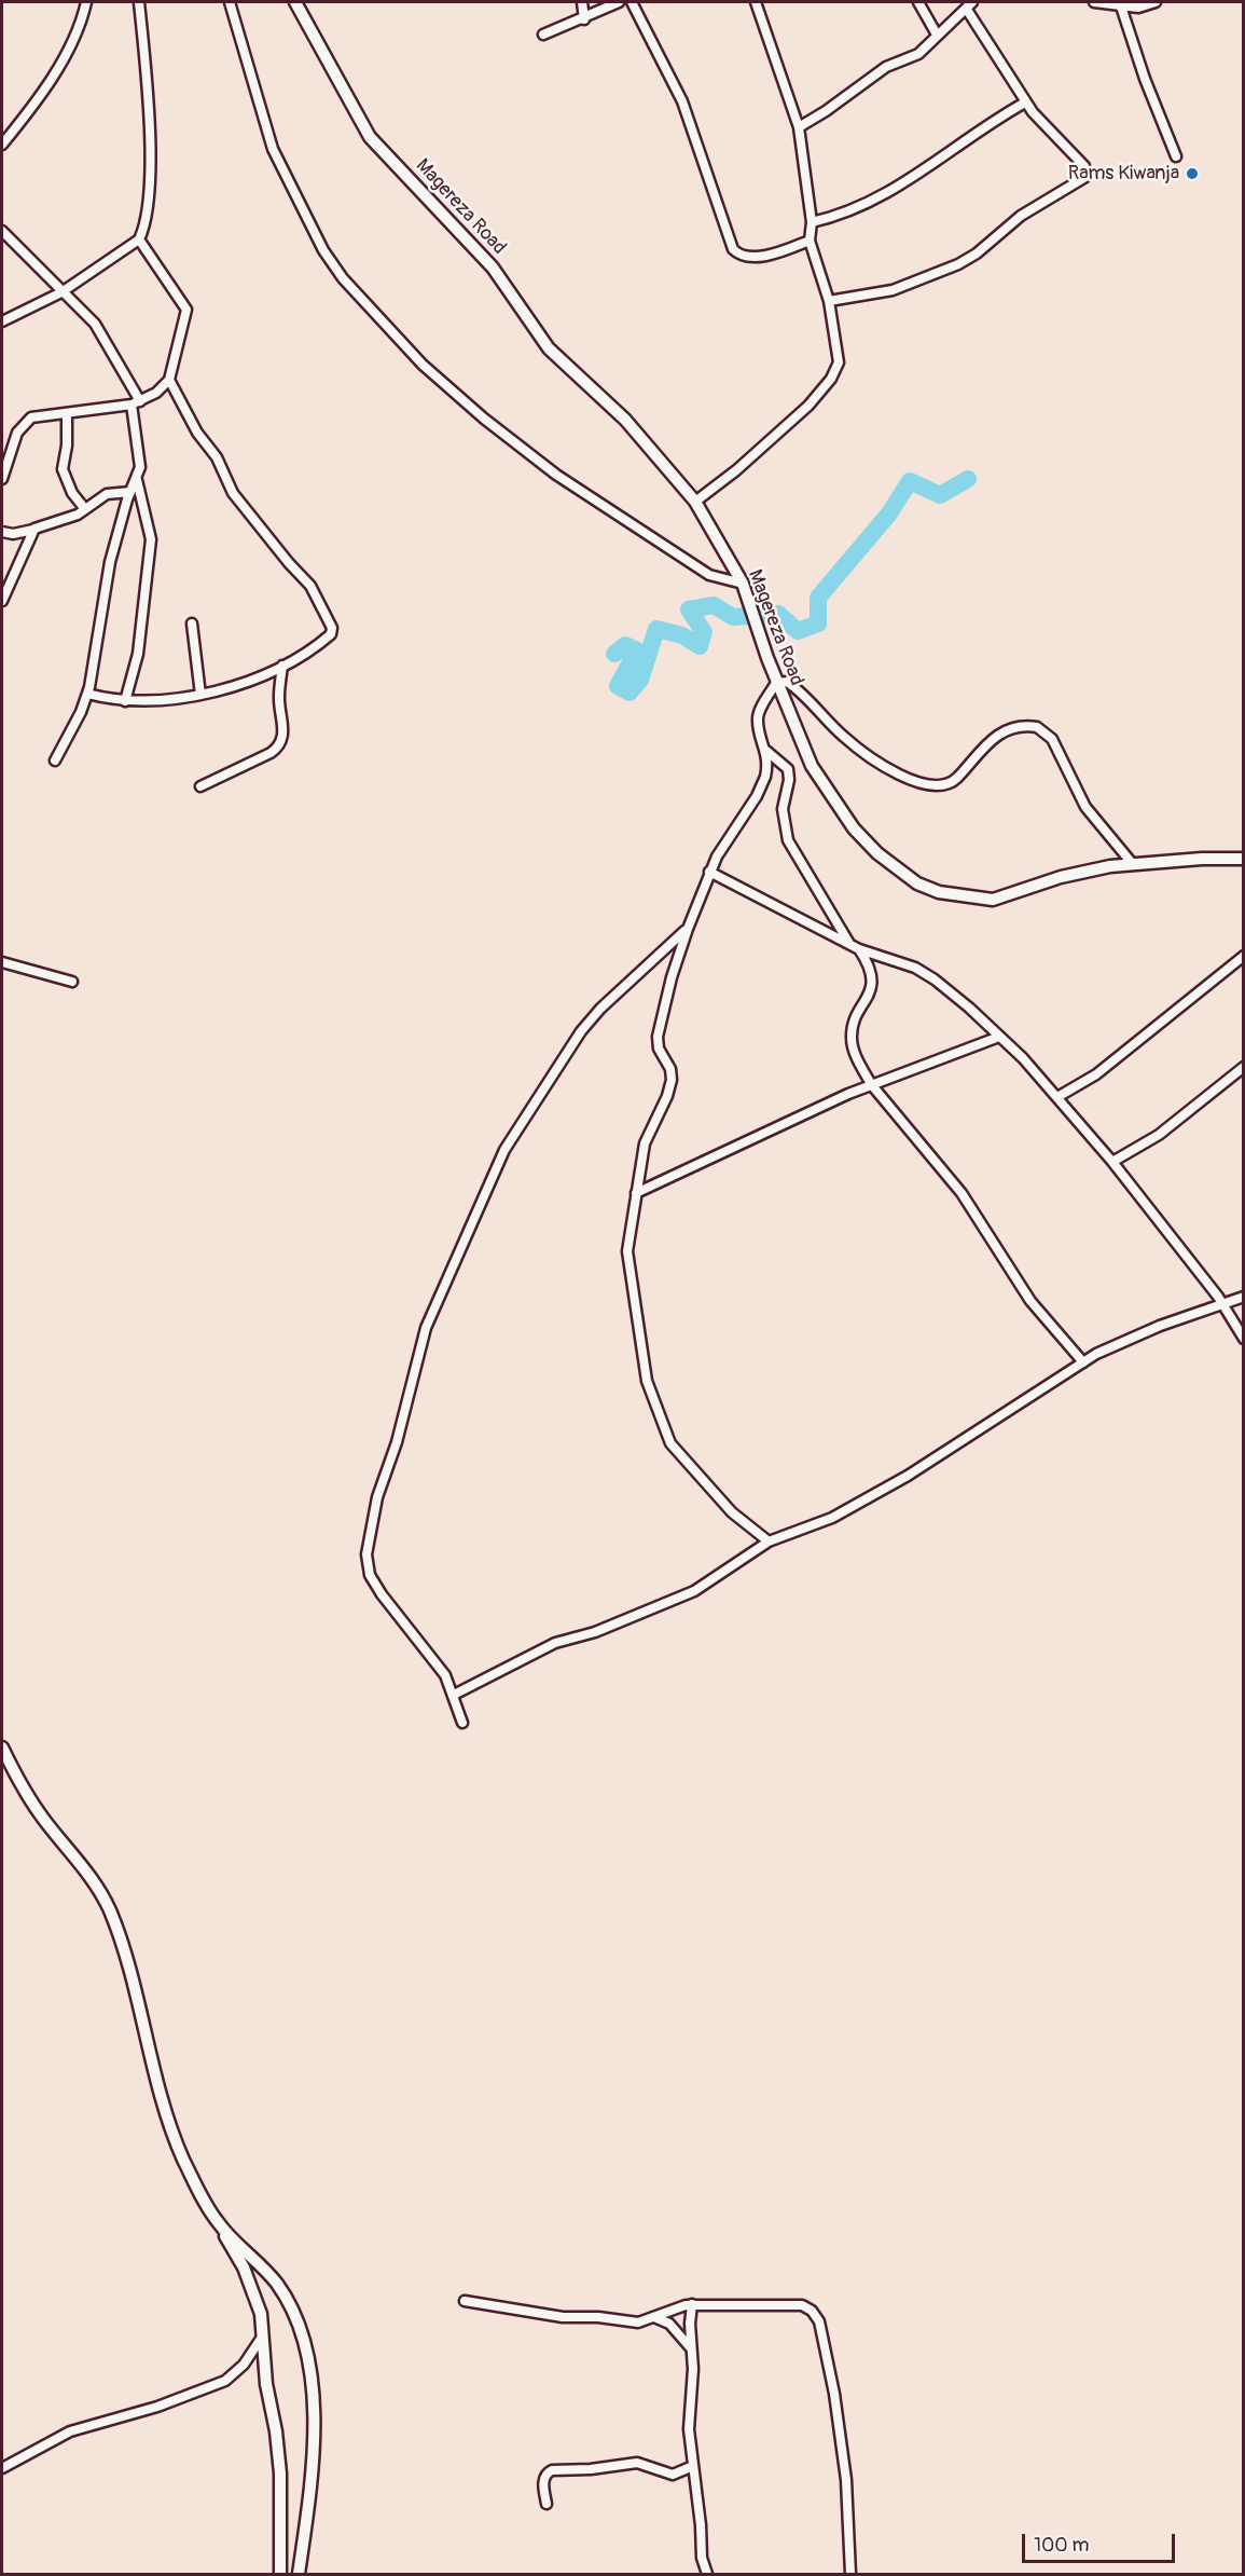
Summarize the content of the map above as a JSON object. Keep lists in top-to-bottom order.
{
  "streets": {
    "street": ["Magereza Road"]
  },
  "places": ["Rams Kiwanja"],
  "scale_bar": "100 m"
}
